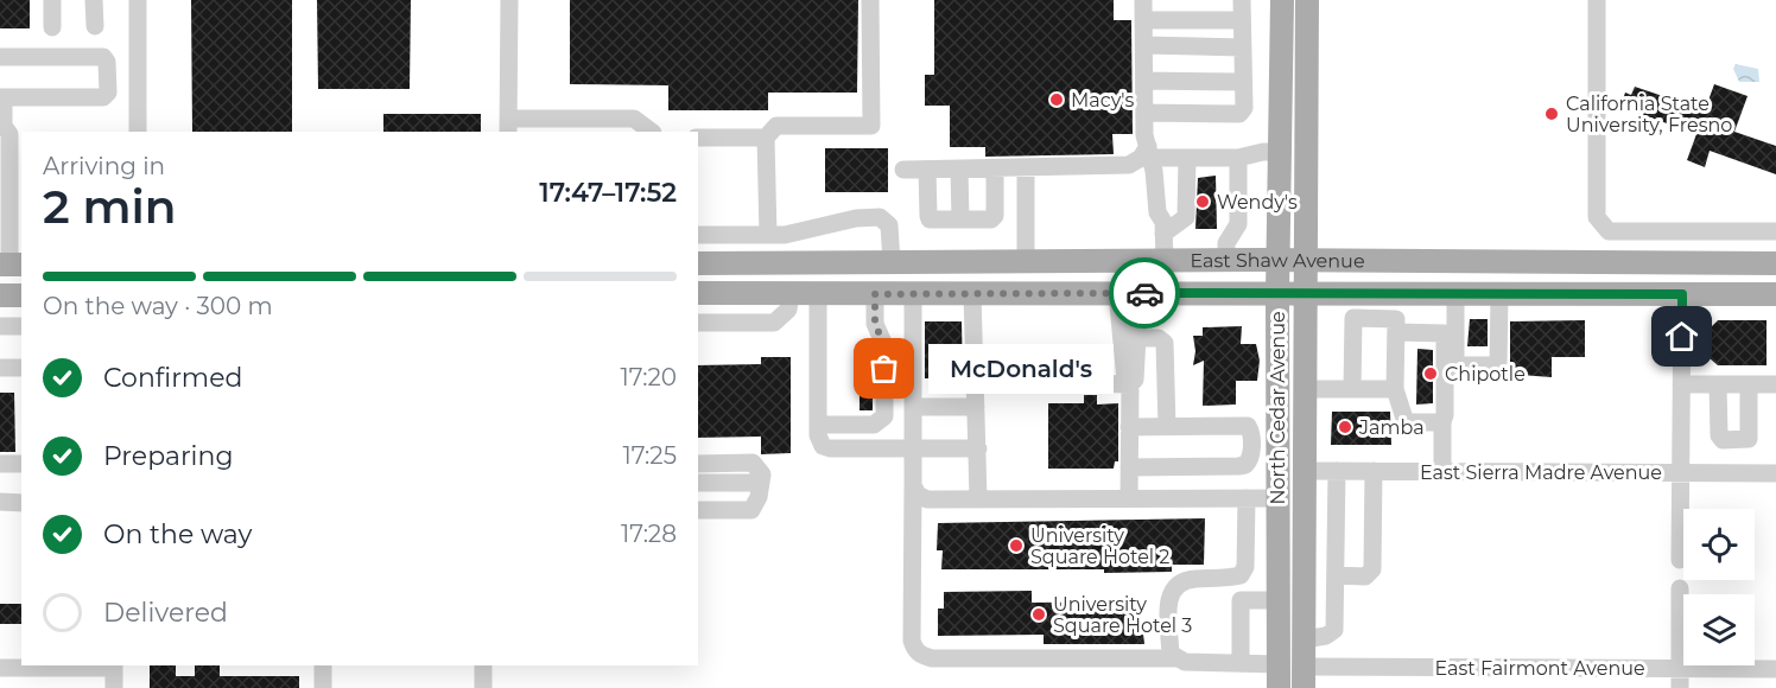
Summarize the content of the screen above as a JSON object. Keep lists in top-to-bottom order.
{
  "streets": {
    "main road": ["East Shaw Avenue", "North Cedar Avenue"],
    "street": ["East Sierra Madre Avenue", "East Fairmont Avenue"]
  },
  "crossings": [
    ["East Shaw Avenue", "North Cedar Avenue"],
    ["North Cedar Avenue", "East Sierra Madre Avenue"],
    ["North Cedar Avenue", "East Fairmont Avenue"]
  ],
  "places": [
    "Macy's",
    "California State University, Fresno",
    "Wendy's",
    "McDonald's",
    "Chipotle",
    "Jamba",
    "University Square Hotel 2",
    "University Square Hotel 3"
  ],
  "page": {
    "heading": ["2 min", "Arriving in", "17:47–17:52"],
    "bar": "On the way · 300 m",
    "list": [
      ["Confirmed", "17:20"],
      ["Preparing", "17:25"],
      ["On the way", "17:28"],
      "Delivered"
    ],
    "bubble": "McDonald's"
  }
}
